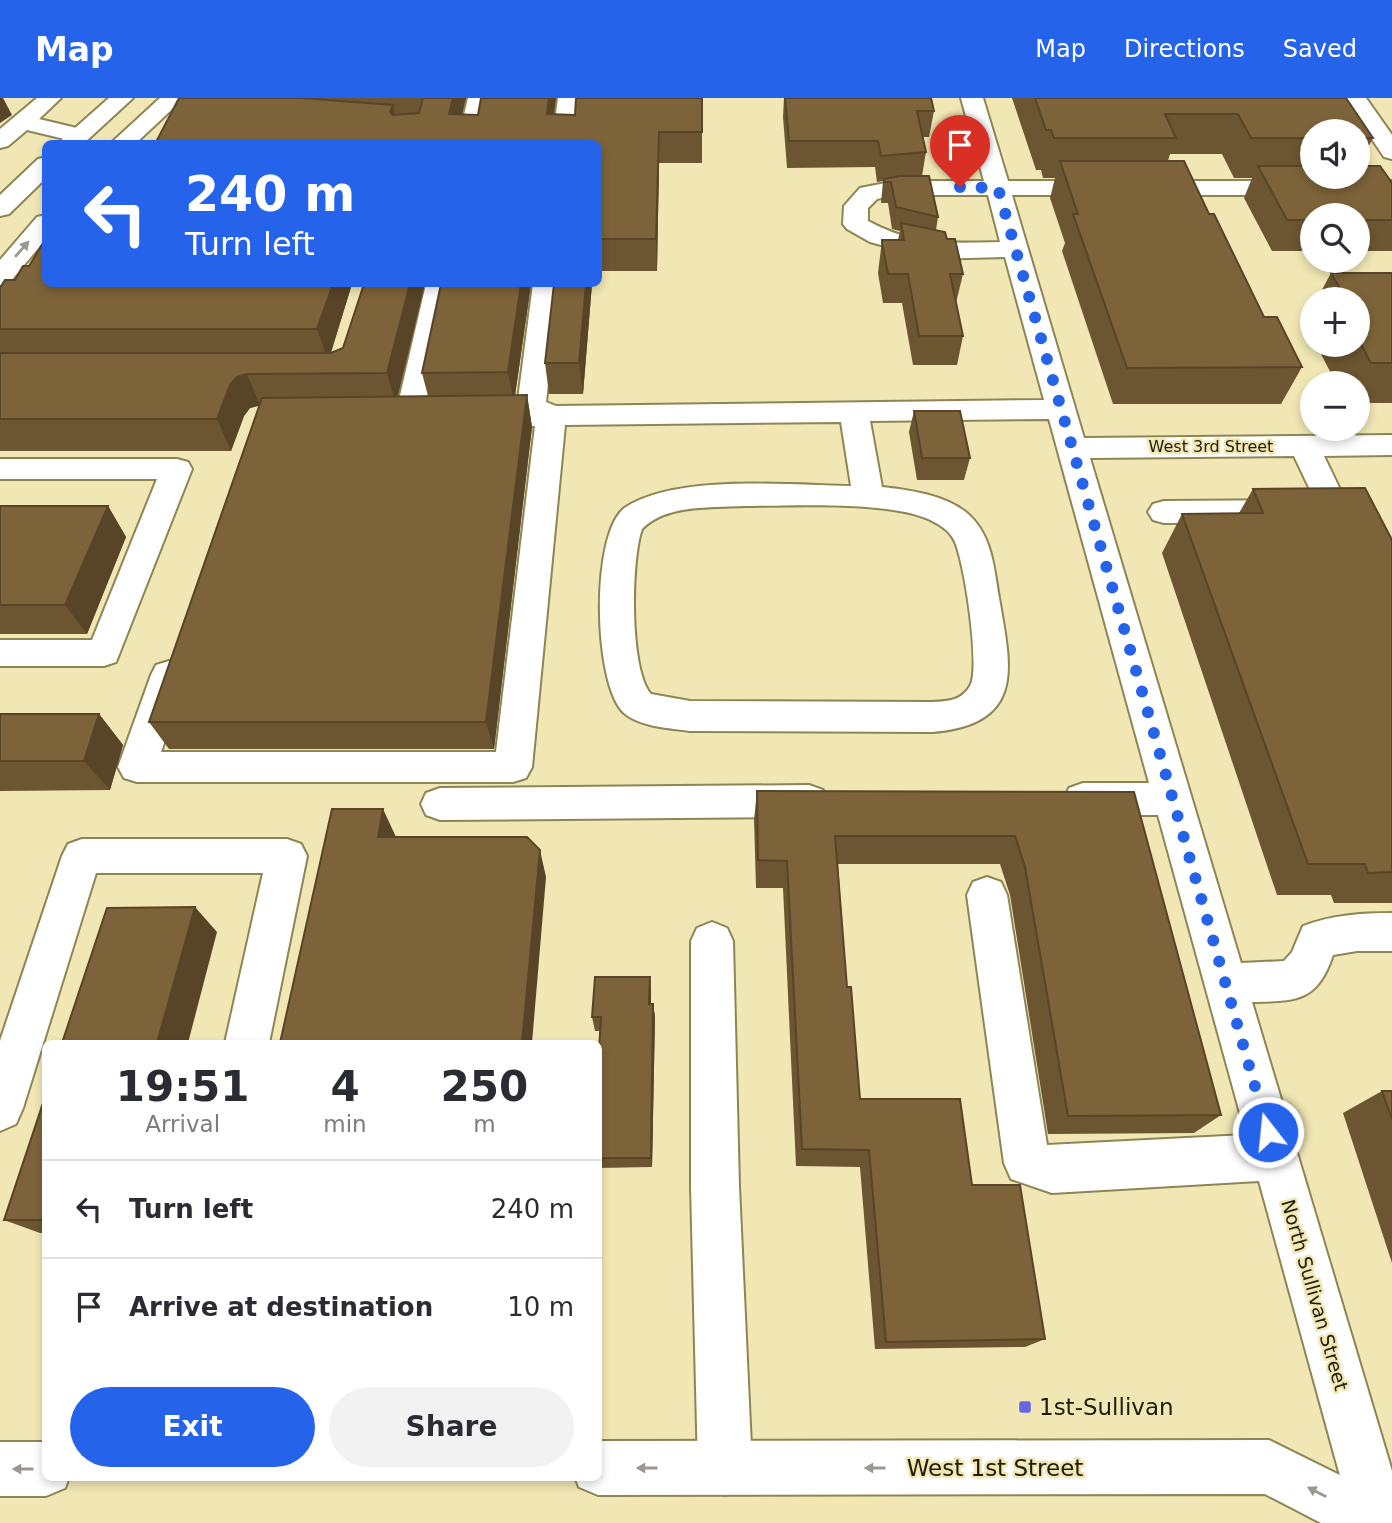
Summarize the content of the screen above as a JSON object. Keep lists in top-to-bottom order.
{
  "streets": {
    "street": ["West 3rd Street", "North Sullivan Street", "West 1st Street"]
  },
  "crossings": [
    ["West 3rd Street", "North Sullivan Street"],
    ["North Sullivan Street", "West 1st Street"]
  ],
  "one_way": ["West 1st Street"],
  "places": {
    "transit": ["1st-Sullivan"]
  },
  "page": {
    "header": "Map",
    "nav": ["Map", "Directions", "Saved"],
    "map_buttons": ["+", "−"],
    "turn": ["240 m", "Turn left"],
    "eta": [
      "19:51",
      "Arrival",
      "4",
      "min",
      "250",
      "m"
    ],
    "list": [
      {
        "name": "Turn left",
        "value": "240 m"
      },
      {
        "name": "Arrive at destination",
        "value": "10 m"
      }
    ],
    "buttons": ["Exit", "Share"]
  }
}
